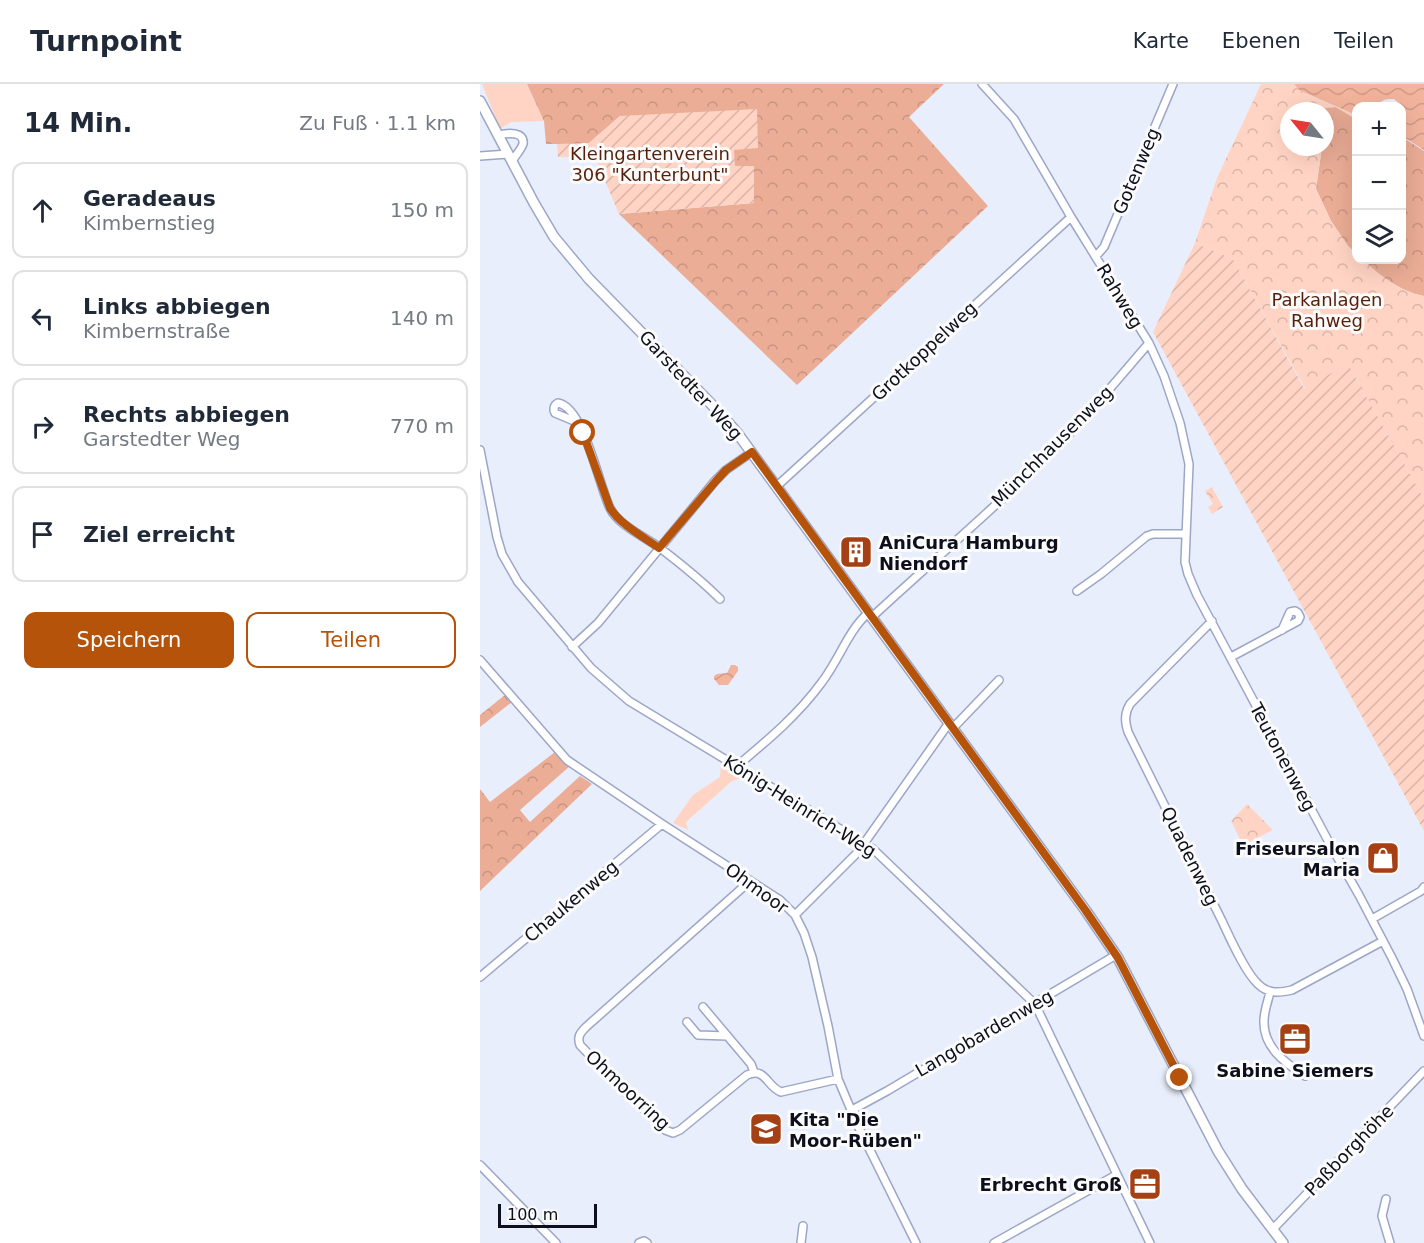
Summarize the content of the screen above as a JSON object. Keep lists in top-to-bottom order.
{
  "streets": {
    "main road": ["Garstedter Weg"],
    "street": [
      "Gotenweg",
      "Rahweg",
      "Grotkoppelweg",
      "Münchhausenweg",
      "Teutonenweg",
      "König-Heinrich-Weg",
      "Quadenweg",
      "Ohmoor",
      "Chaukenweg",
      "Langobardenweg",
      "Ohmoorring",
      "Paßborghöhe"
    ]
  },
  "crossings": [
    ["Gotenweg", "Rahweg"],
    ["Rahweg", "Grotkoppelweg"],
    ["Rahweg", "Münchhausenweg"],
    ["Rahweg", "Teutonenweg"],
    ["Grotkoppelweg", "Garstedter Weg"],
    ["Garstedter Weg", "Münchhausenweg"],
    ["Garstedter Weg", "Langobardenweg"],
    ["Garstedter Weg", "Paßborghöhe"],
    ["Münchhausenweg", "König-Heinrich-Weg"],
    ["Teutonenweg", "Quadenweg"],
    ["König-Heinrich-Weg", "Langobardenweg"],
    ["Ohmoor", "Chaukenweg"],
    ["Ohmoor", "Langobardenweg"],
    ["Ohmoor", "Ohmoorring"]
  ],
  "parks": ["Kleingartenverein 306 \"Kunterbunt\"", "Parkanlagen Rahweg"],
  "places": {
    "building": ["AniCura Hamburg Niendorf"],
    "shop": ["Friseursalon Maria"],
    "office": ["Sabine Siemers", "Erbrecht Groß"],
    "school or university": ["Kita \"Die Moor-Rüben\""]
  },
  "scale_bar": "100 m",
  "north": "top left",
  "page": {
    "header": "Turnpoint",
    "nav": ["Karte", "Ebenen", "Teilen"],
    "heading": ["14 Min.", "Zu Fuß · 1.1 km"],
    "map_buttons": ["+", "−"],
    "list": [
      ["Geradeaus", "Kimbernstieg", "150 m"],
      ["Links abbiegen", "Kimbernstraße", "140 m"],
      ["Rechts abbiegen", "Garstedter Weg", "770 m"],
      "Ziel erreicht"
    ],
    "buttons": ["Speichern", "Teilen"],
    "scale": "100 m"
  }
}
